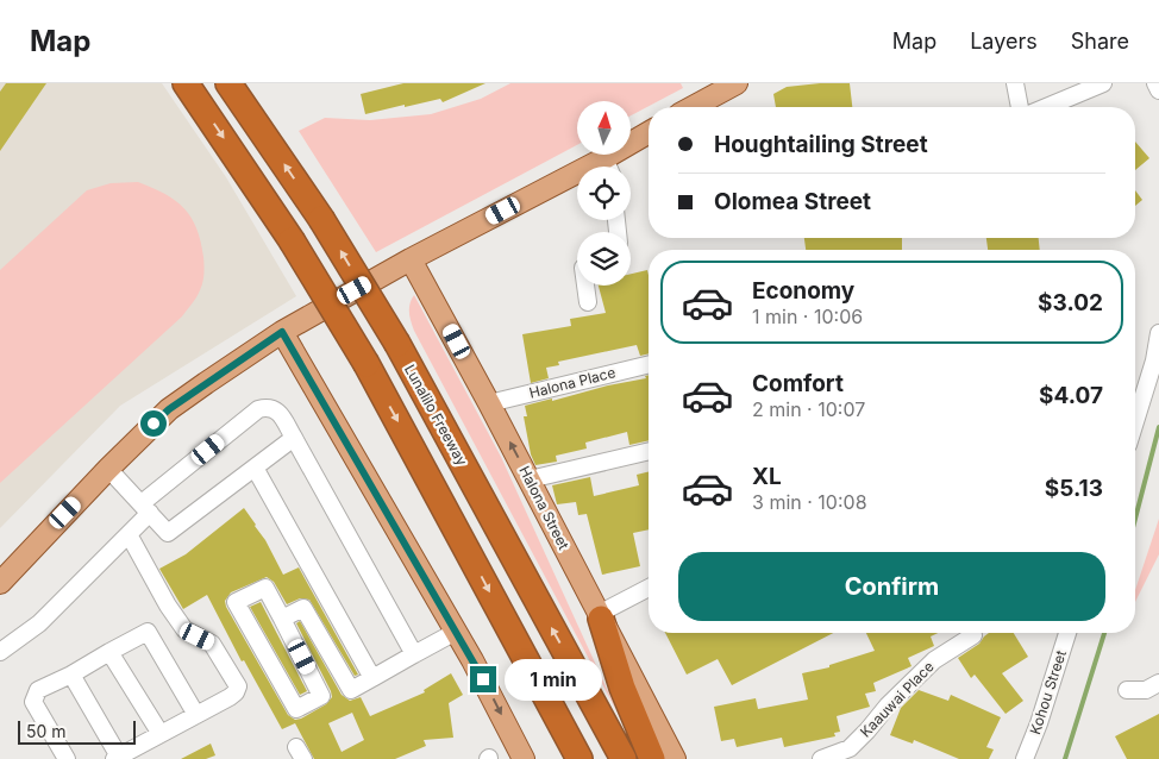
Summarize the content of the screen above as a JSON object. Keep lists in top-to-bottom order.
{
  "streets": {
    "highway": ["Lunalilo Freeway"],
    "main road": ["Halona Street"],
    "street": ["Halona Place", "Kohou Street", "Kaauwai Place"]
  },
  "crossings": [
    ["Halona Place", "Halona Street"]
  ],
  "scale_bar": "50 m",
  "north": "top",
  "page": {
    "header": "Map",
    "nav": ["Map", "Layers", "Share"],
    "banner": ["Houghtailing Street", "Olomea Street"],
    "list": [
      {
        "name": "Economy",
        "note": "1 min · 10:06",
        "value": "$3.02"
      },
      {
        "name": "Comfort",
        "note": "2 min · 10:07",
        "value": "$4.07"
      },
      {
        "name": "XL",
        "note": "3 min · 10:08",
        "value": "$5.13"
      }
    ],
    "buttons": "Confirm",
    "bubble": "1 min",
    "scale": "50 m"
  }
}
